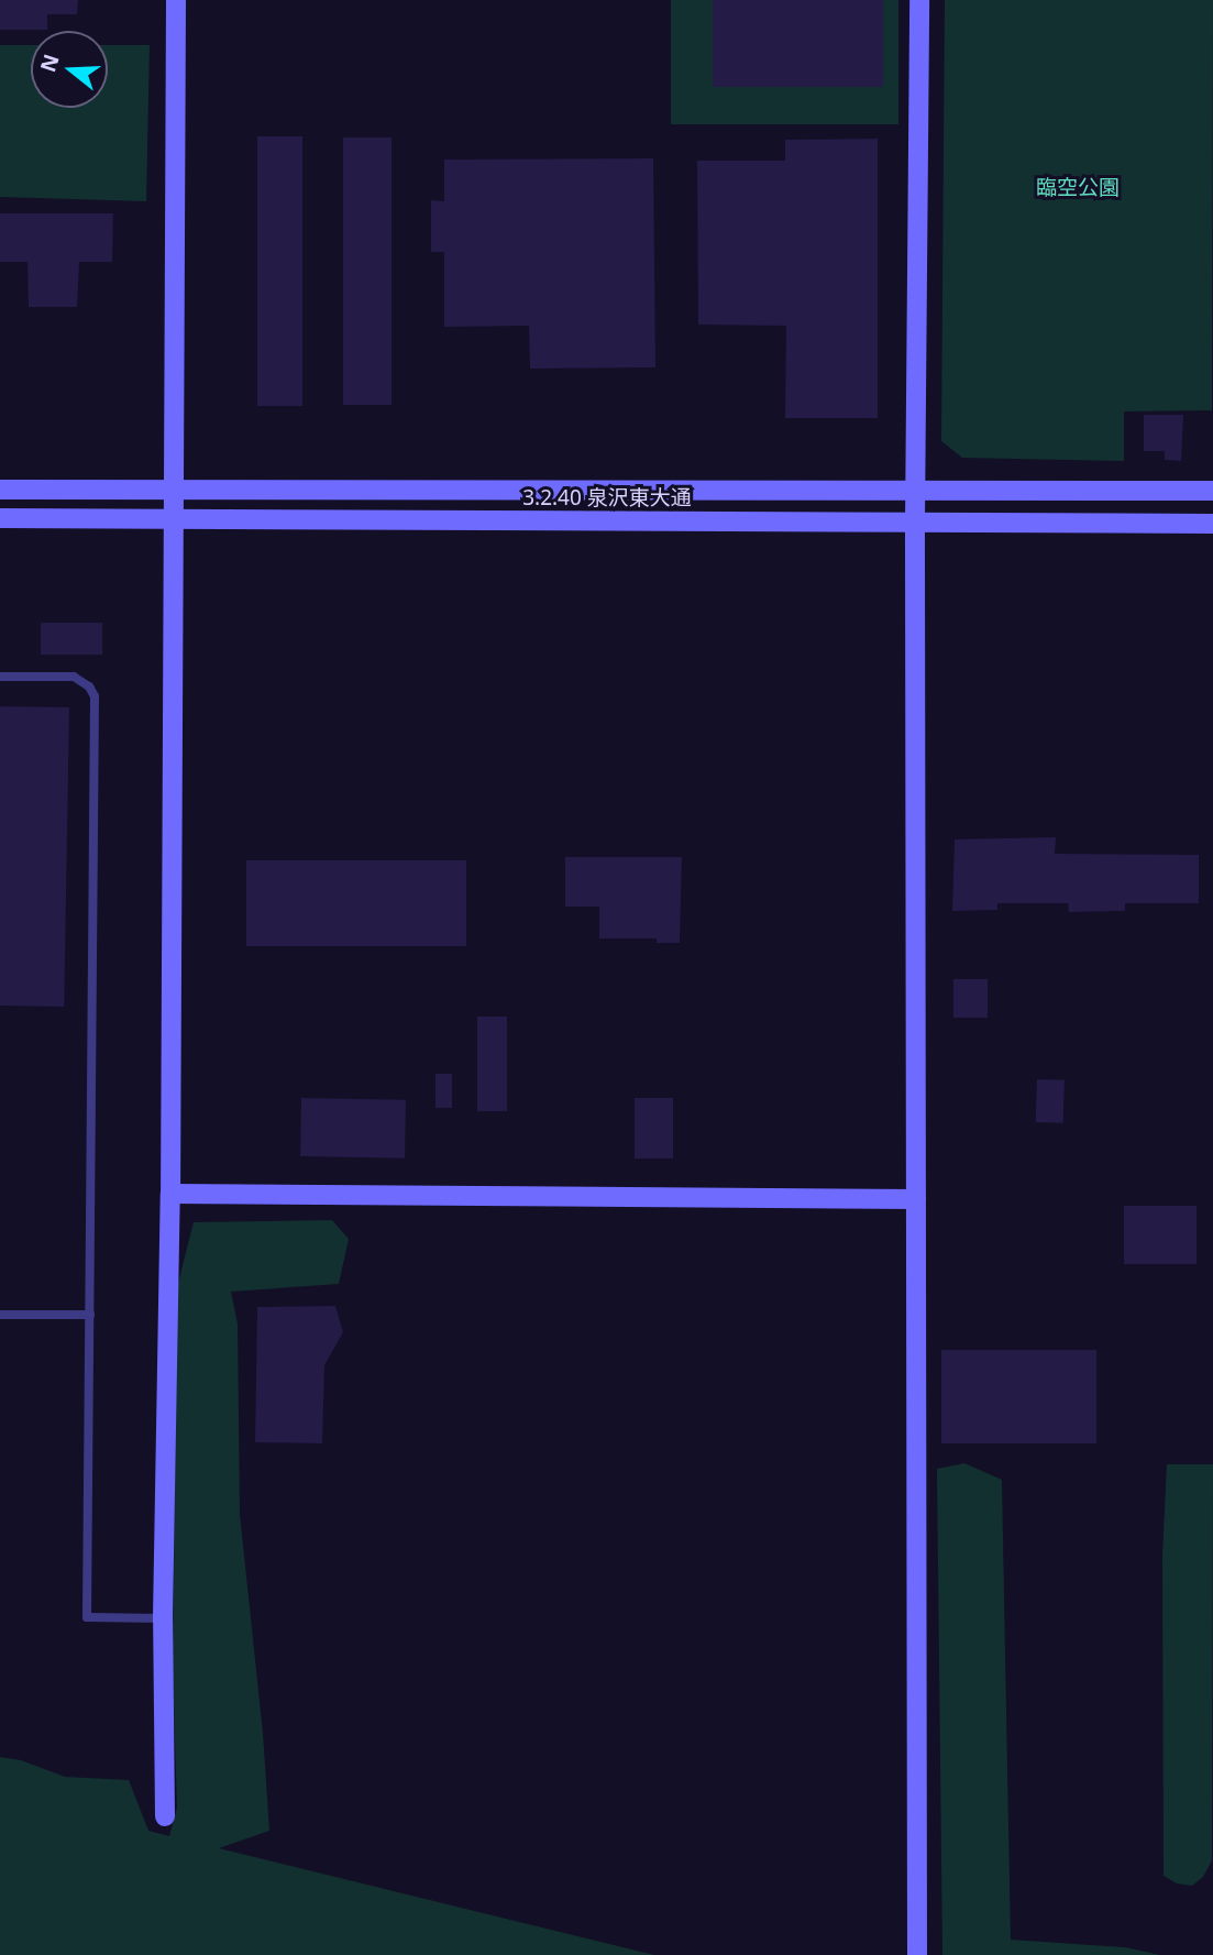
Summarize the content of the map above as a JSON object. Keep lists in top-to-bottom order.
{
  "streets": {
    "street": ["3.2.40 泉沢東大通"]
  },
  "parks": ["臨空公園"],
  "north": "left"
}
